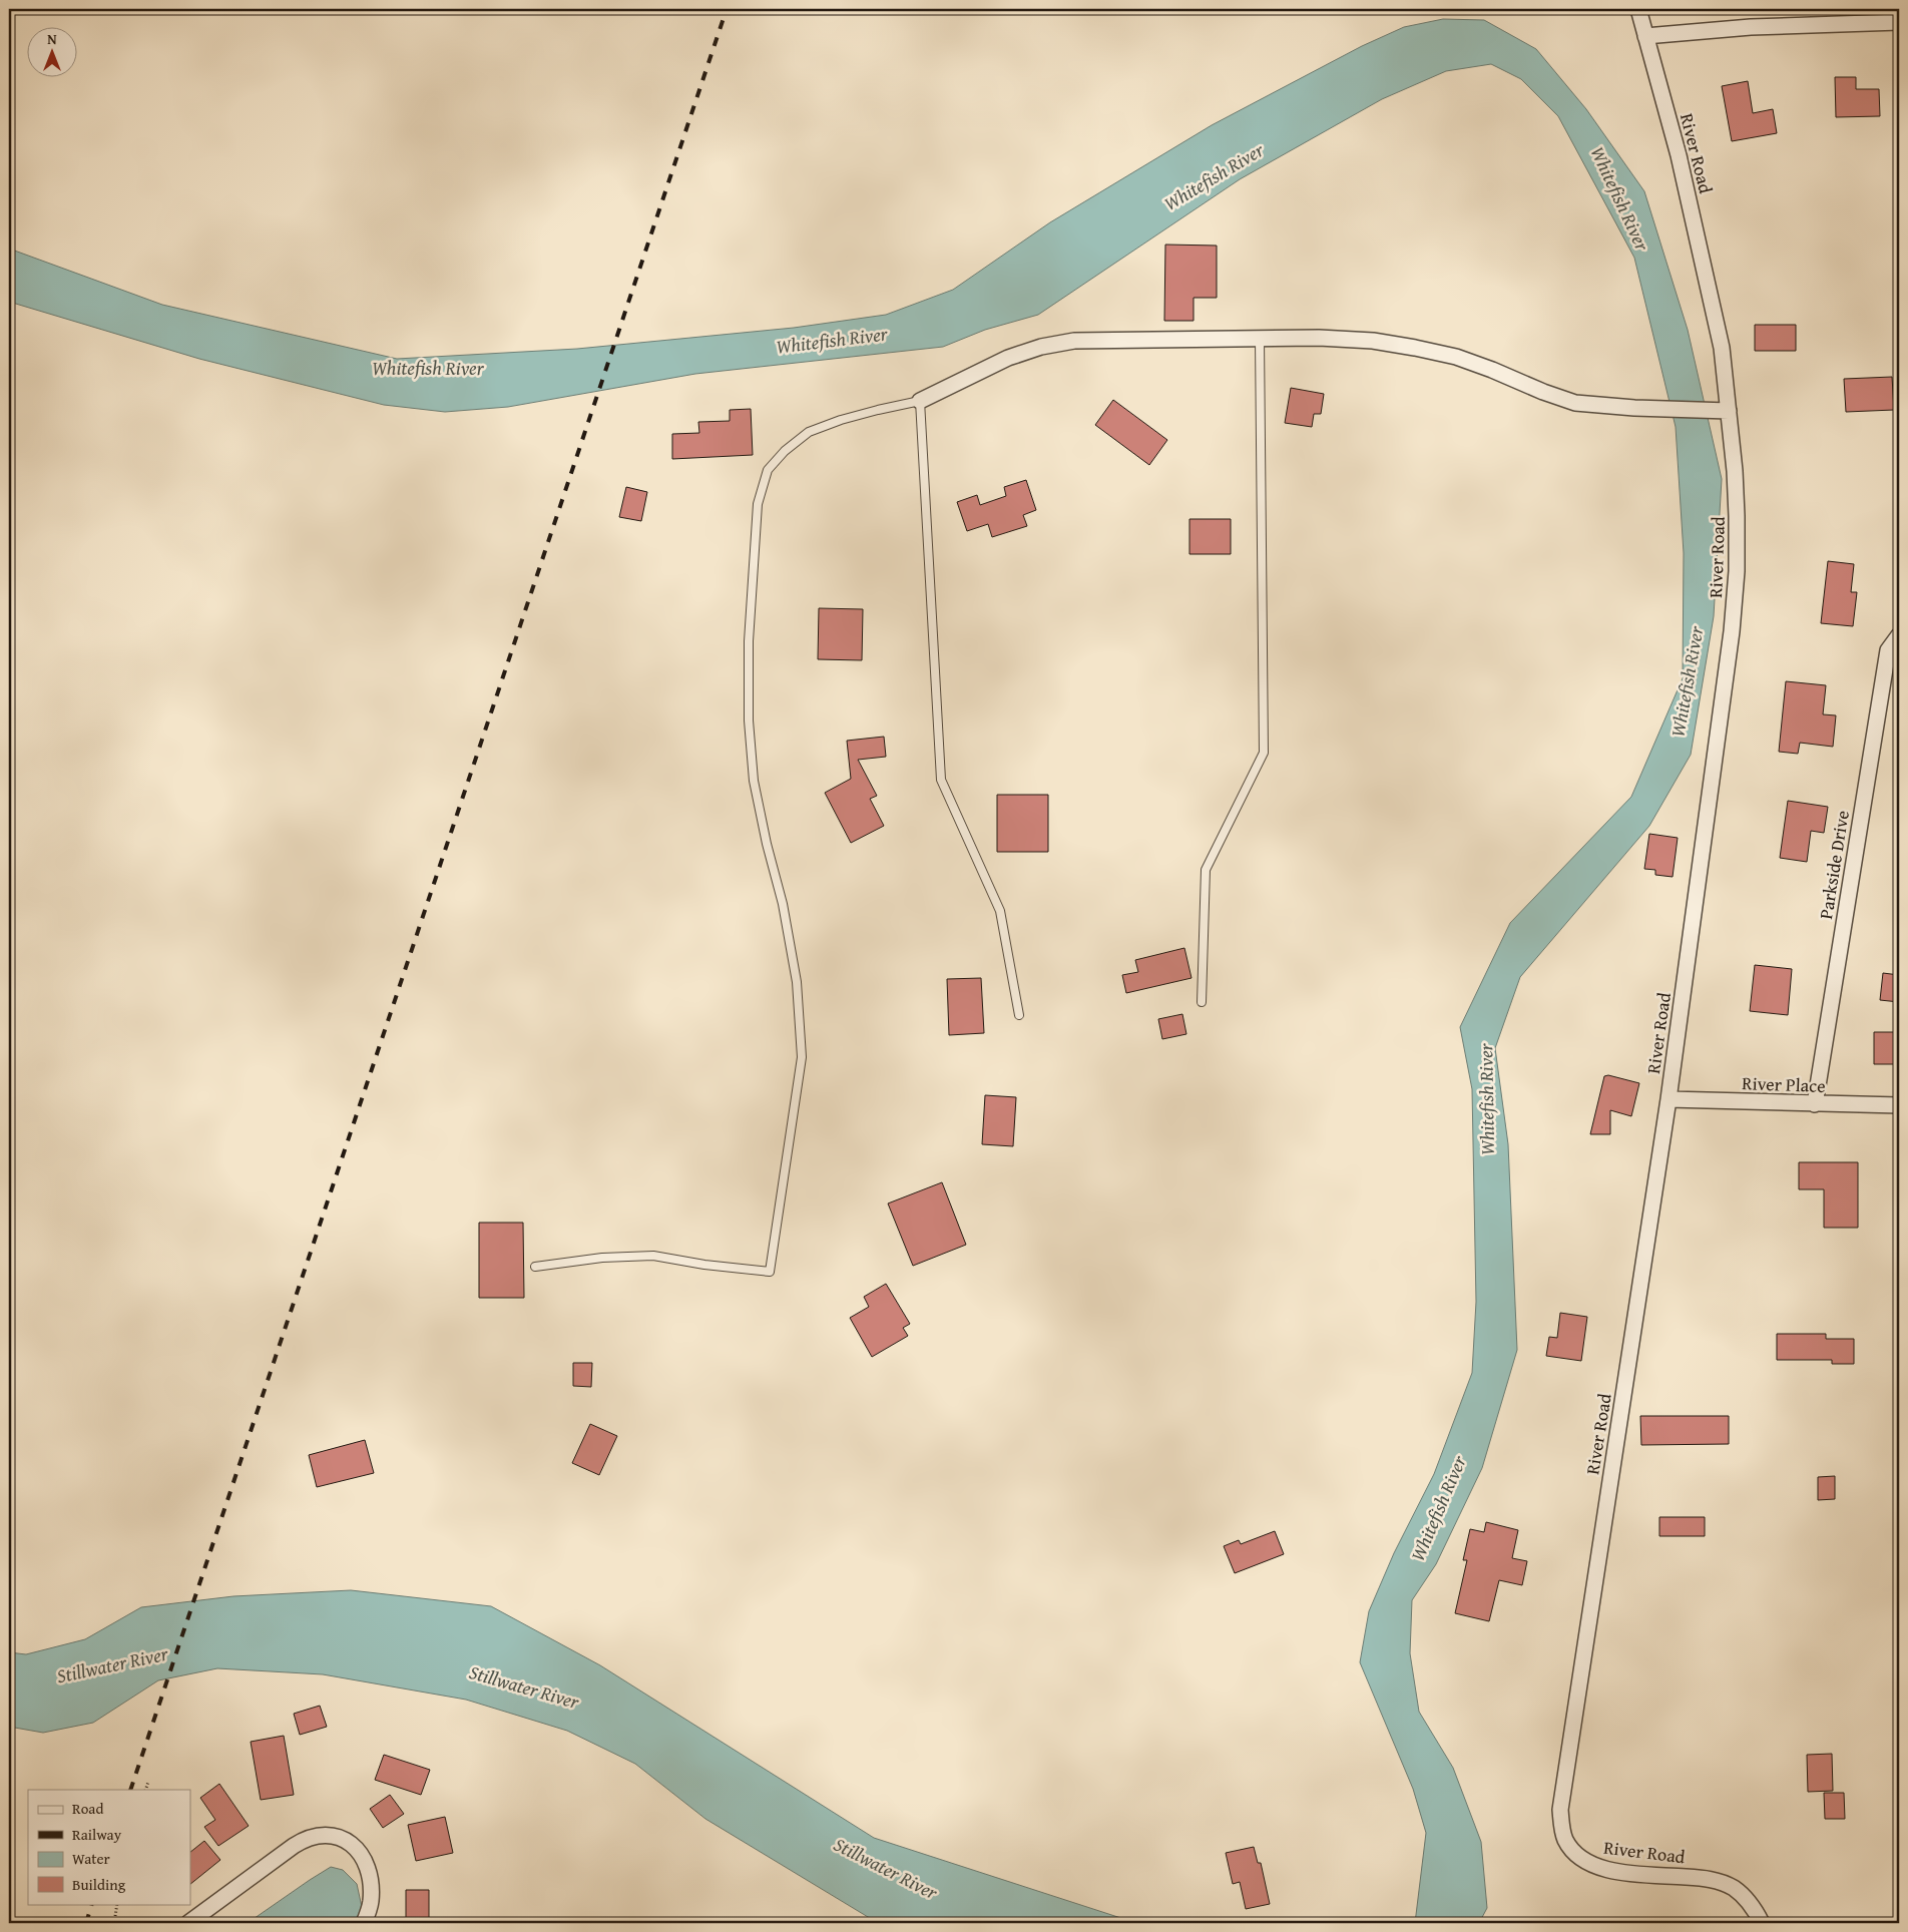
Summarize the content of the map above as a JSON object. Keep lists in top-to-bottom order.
{
  "streets": {
    "street": ["River Road", "Parkside Drive", "River Place"]
  },
  "crossings": [
    ["River Road", "River Place"],
    ["Parkside Drive", "River Place"]
  ],
  "water": ["Whitefish River", "Stillwater River"],
  "legend": [
    "Road",
    "Railway",
    "Water",
    "Building"
  ],
  "north": "top"
}
